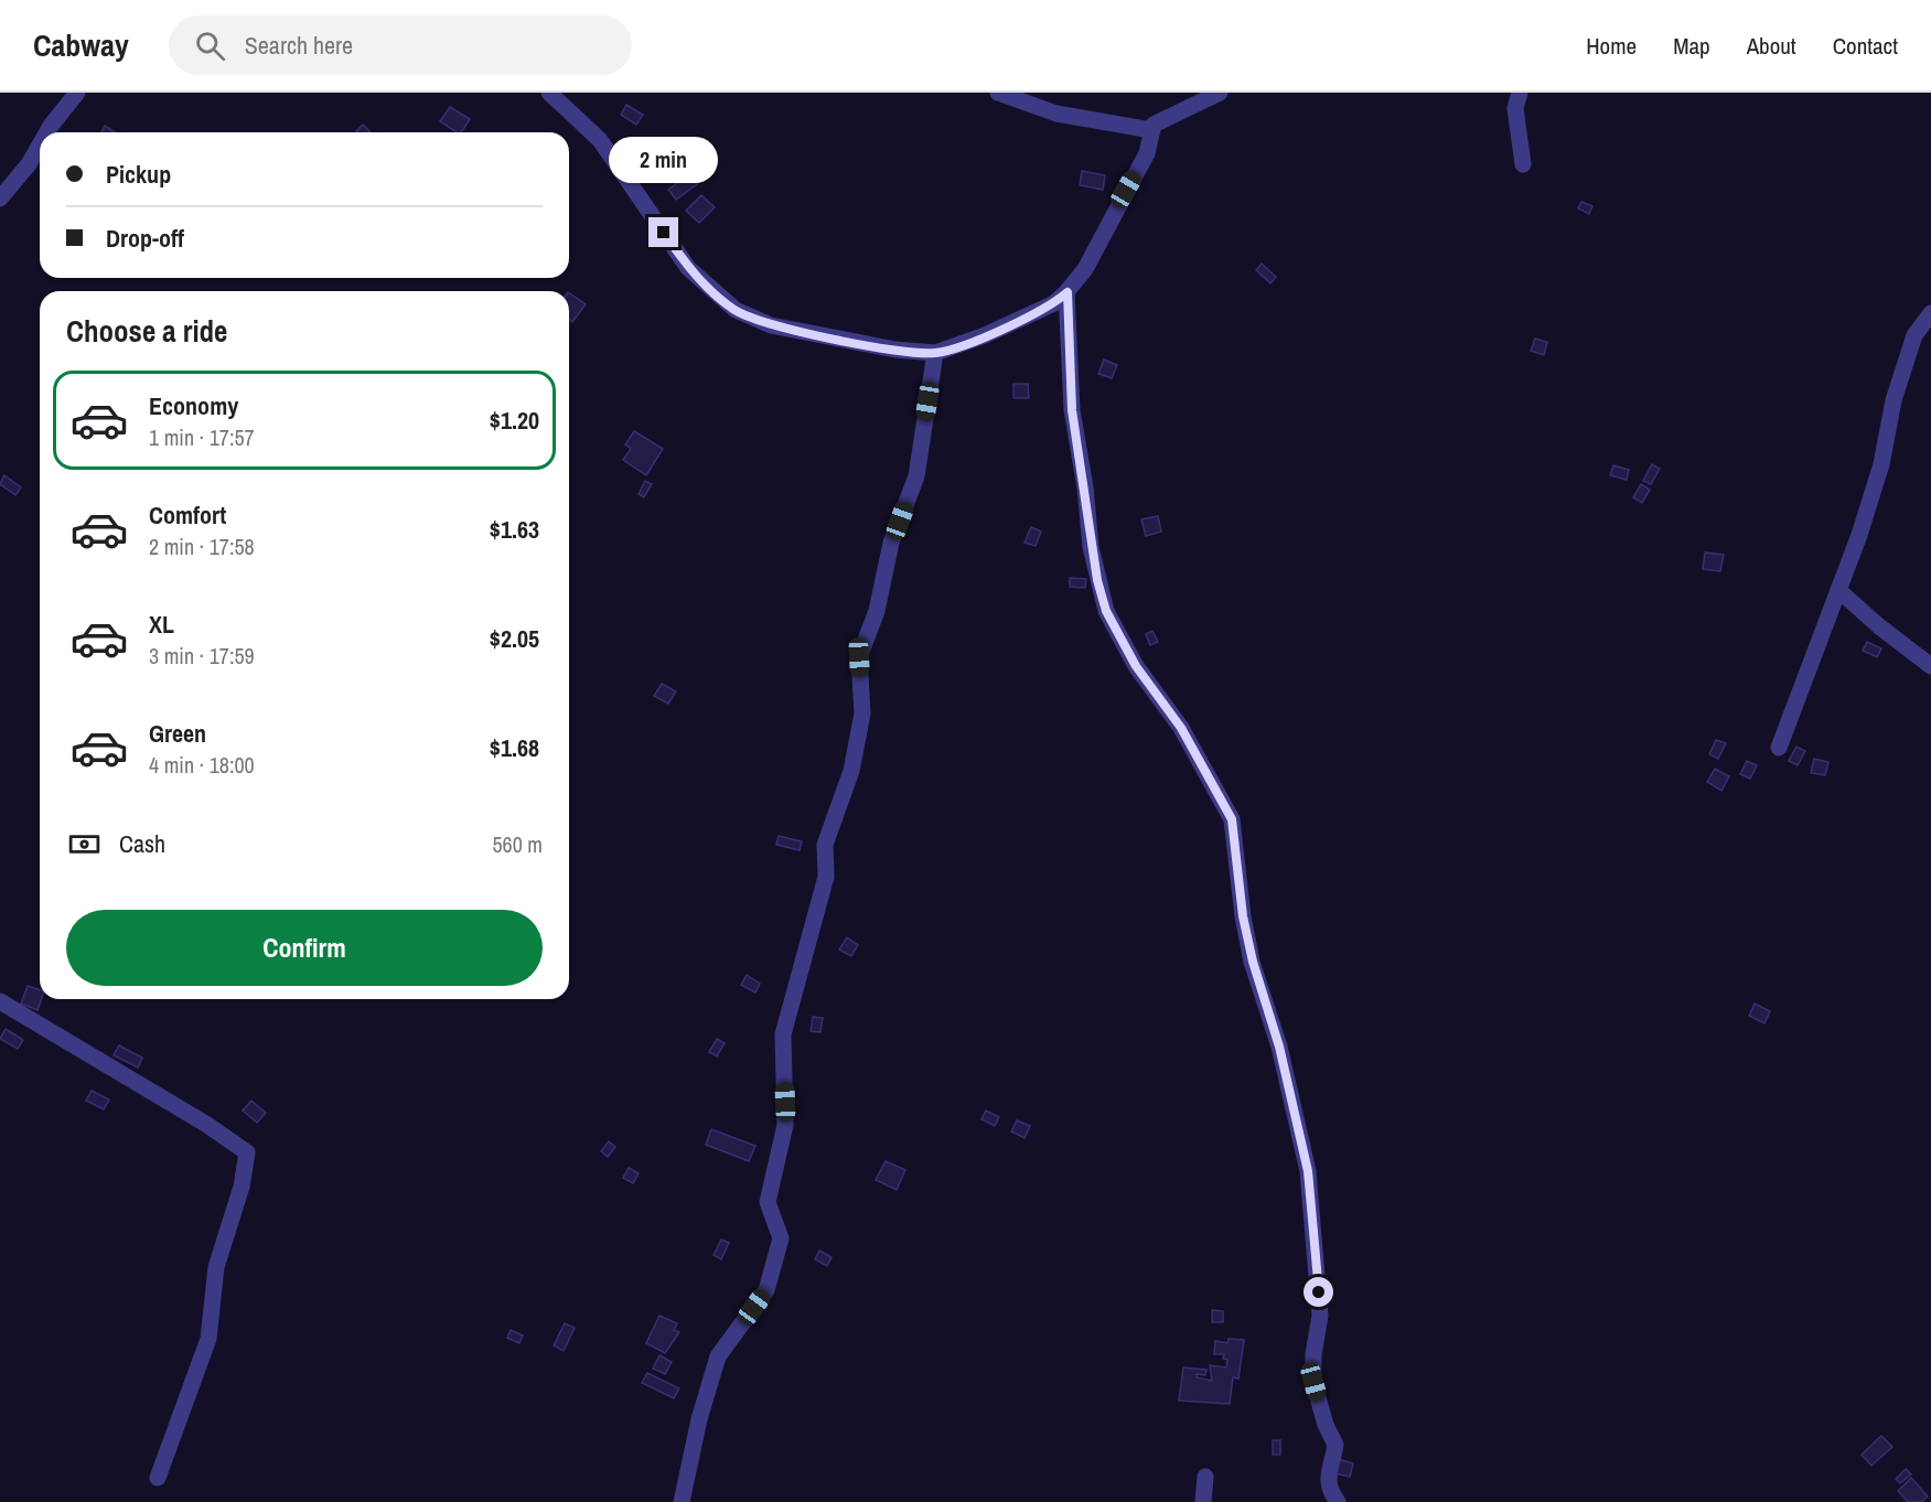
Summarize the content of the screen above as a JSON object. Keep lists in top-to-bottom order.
{
  "page": {
    "header": "Cabway",
    "search": "Search here",
    "nav": [
      "Home",
      "Map",
      "About",
      "Contact"
    ],
    "banner": ["Pickup", "Drop-off"],
    "bubble": "2 min",
    "heading": "Choose a ride",
    "list": [
      {
        "name": "Economy",
        "note": "1 min · 17:57",
        "value": "$1.20"
      },
      {
        "name": "Comfort",
        "note": "2 min · 17:58",
        "value": "$1.63"
      },
      {
        "name": "XL",
        "note": "3 min · 17:59",
        "value": "$2.05"
      },
      {
        "name": "Green",
        "note": "4 min · 18:00",
        "value": "$1.68"
      }
    ],
    "pay": ["Cash", "560 m"],
    "buttons": "Confirm"
  }
}
